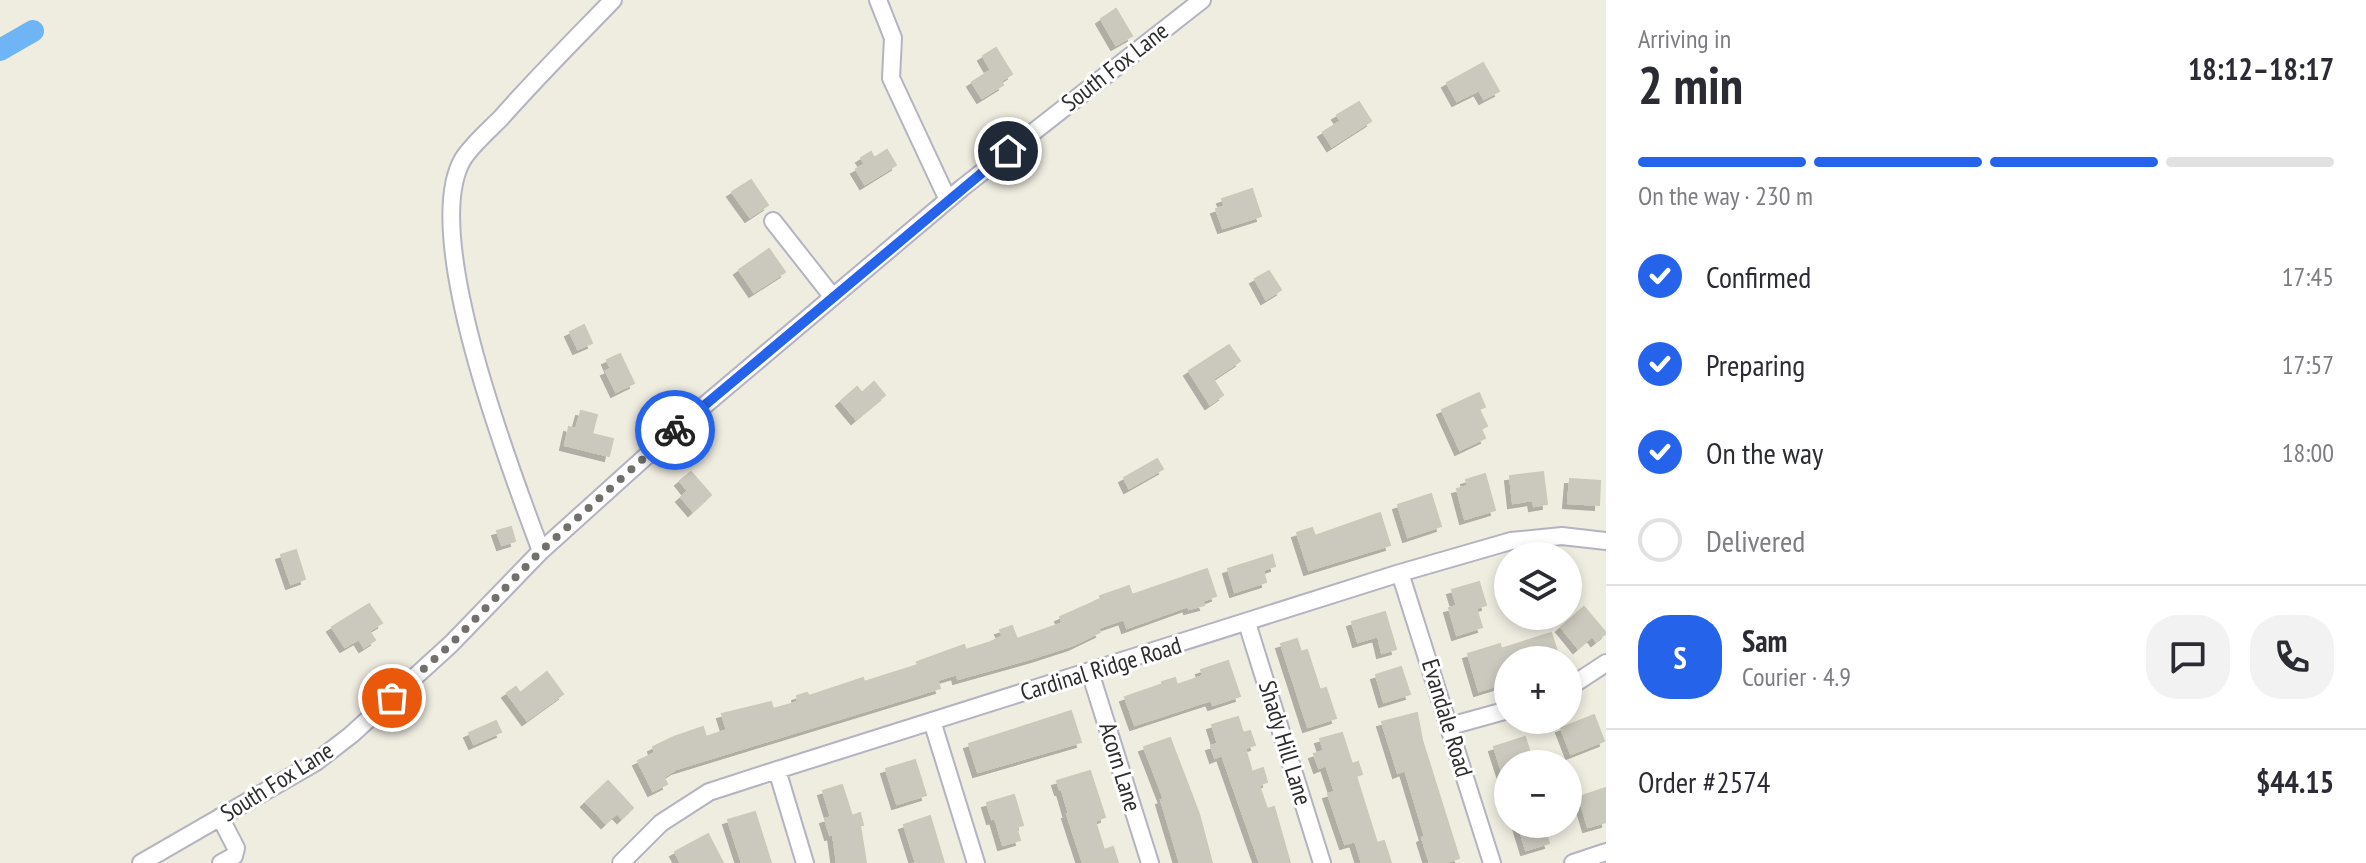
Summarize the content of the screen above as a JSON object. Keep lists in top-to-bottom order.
{
  "streets": {
    "street": [
      "South Fox Lane",
      "Cardinal Ridge Road",
      "Evandale Road",
      "Shady Hill Lane",
      "Acorn Lane"
    ]
  },
  "crossings": [
    ["Cardinal Ridge Road", "Evandale Road"],
    ["Cardinal Ridge Road", "Shady Hill Lane"],
    ["Cardinal Ridge Road", "Acorn Lane"]
  ],
  "page": {
    "heading": ["2 min", "Arriving in", "18:12–18:17"],
    "panel": [
      "Sam",
      "Courier · 4.9",
      "Order #2574",
      "$44.15"
    ],
    "bar": "On the way · 230 m",
    "list": [
      ["Confirmed", "17:45"],
      ["Preparing", "17:57"],
      ["On the way", "18:00"],
      "Delivered"
    ],
    "map_buttons": ["+", "−"],
    "round": "S"
  }
}
